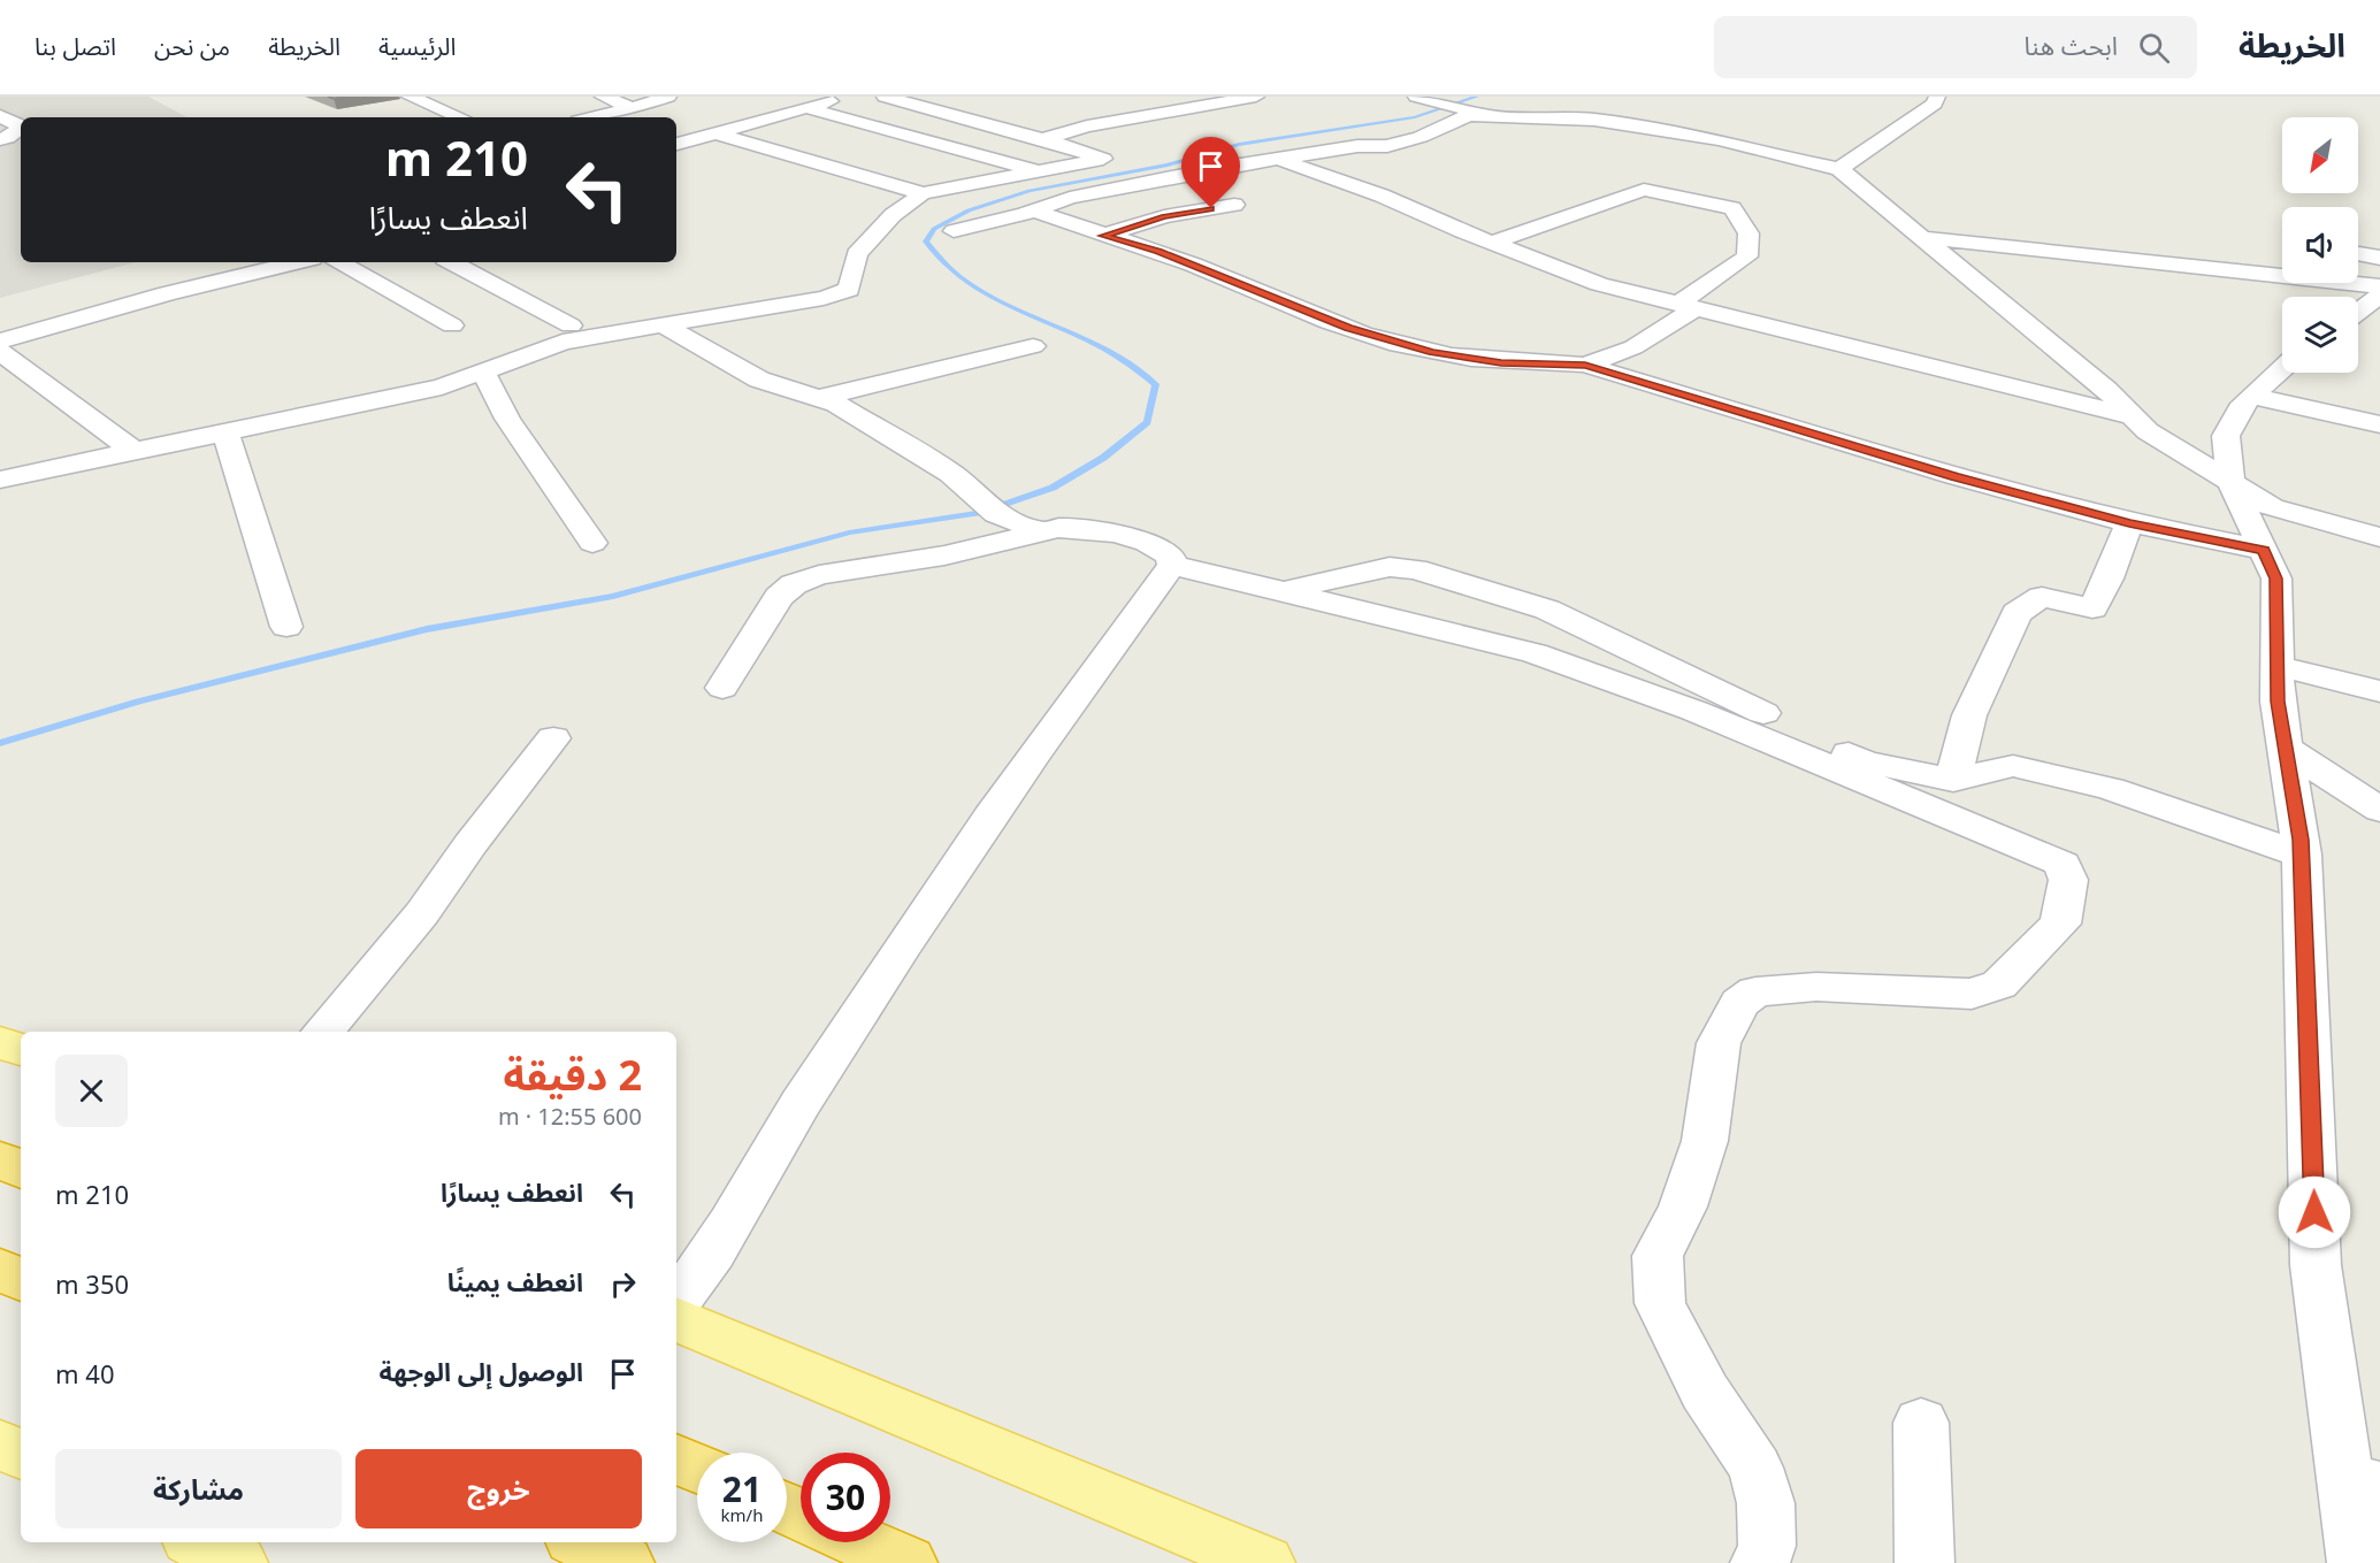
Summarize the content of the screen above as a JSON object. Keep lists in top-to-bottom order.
{
  "north": "bottom left",
  "page": {
    "header": "الخريطة",
    "search": "ابحث هنا",
    "nav": [
      "الرئيسية",
      "الخريطة",
      "من نحن",
      "اتصل بنا"
    ],
    "turn": ["210 m", "انعطف يسارًا"],
    "heading": ["2 دقيقة", "600 m · 12:55"],
    "list": [
      {
        "name": "انعطف يسارًا",
        "value": "210 m"
      },
      {
        "name": "انعطف يمينًا",
        "value": "350 m"
      },
      {
        "name": "الوصول إلى الوجهة",
        "value": "40 m"
      }
    ],
    "buttons": ["خروج", "مشاركة"],
    "speed": "21 km/h",
    "limit": "30"
  }
}
